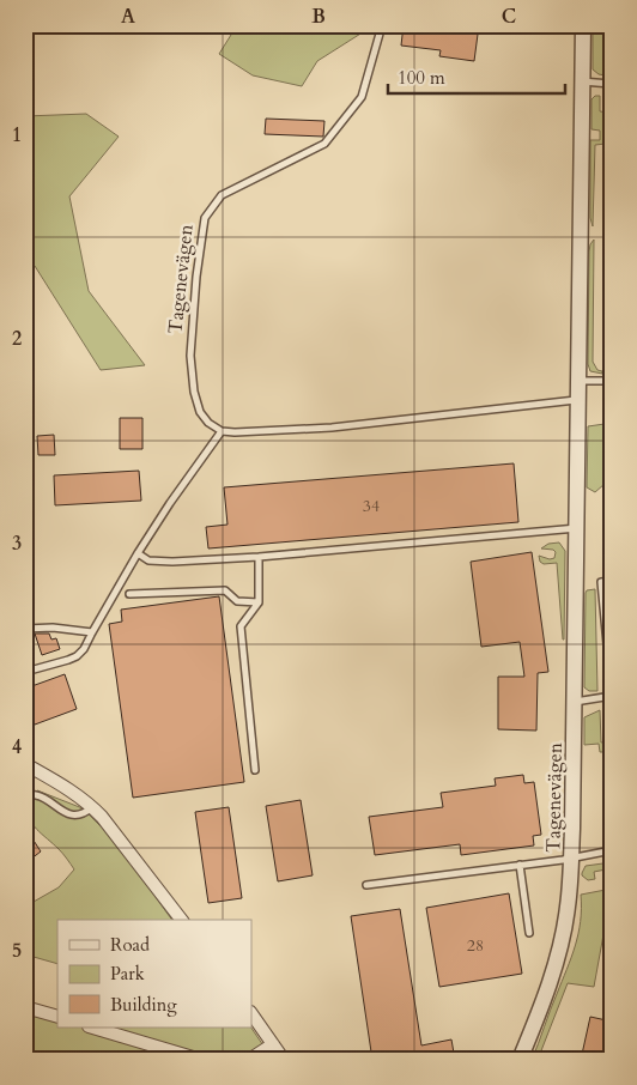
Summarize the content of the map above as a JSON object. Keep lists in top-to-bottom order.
{
  "streets": {
    "street": ["Tagenevägen"]
  },
  "house_numbers": ["34", "28"],
  "legend": ["Road", "Park", "Building"],
  "scale_bar": "100 m",
  "grid": {
    "columns": ["A", "B", "C"],
    "rows": [
      "1",
      "2",
      "3",
      "4",
      "5"
    ]
  }
}
